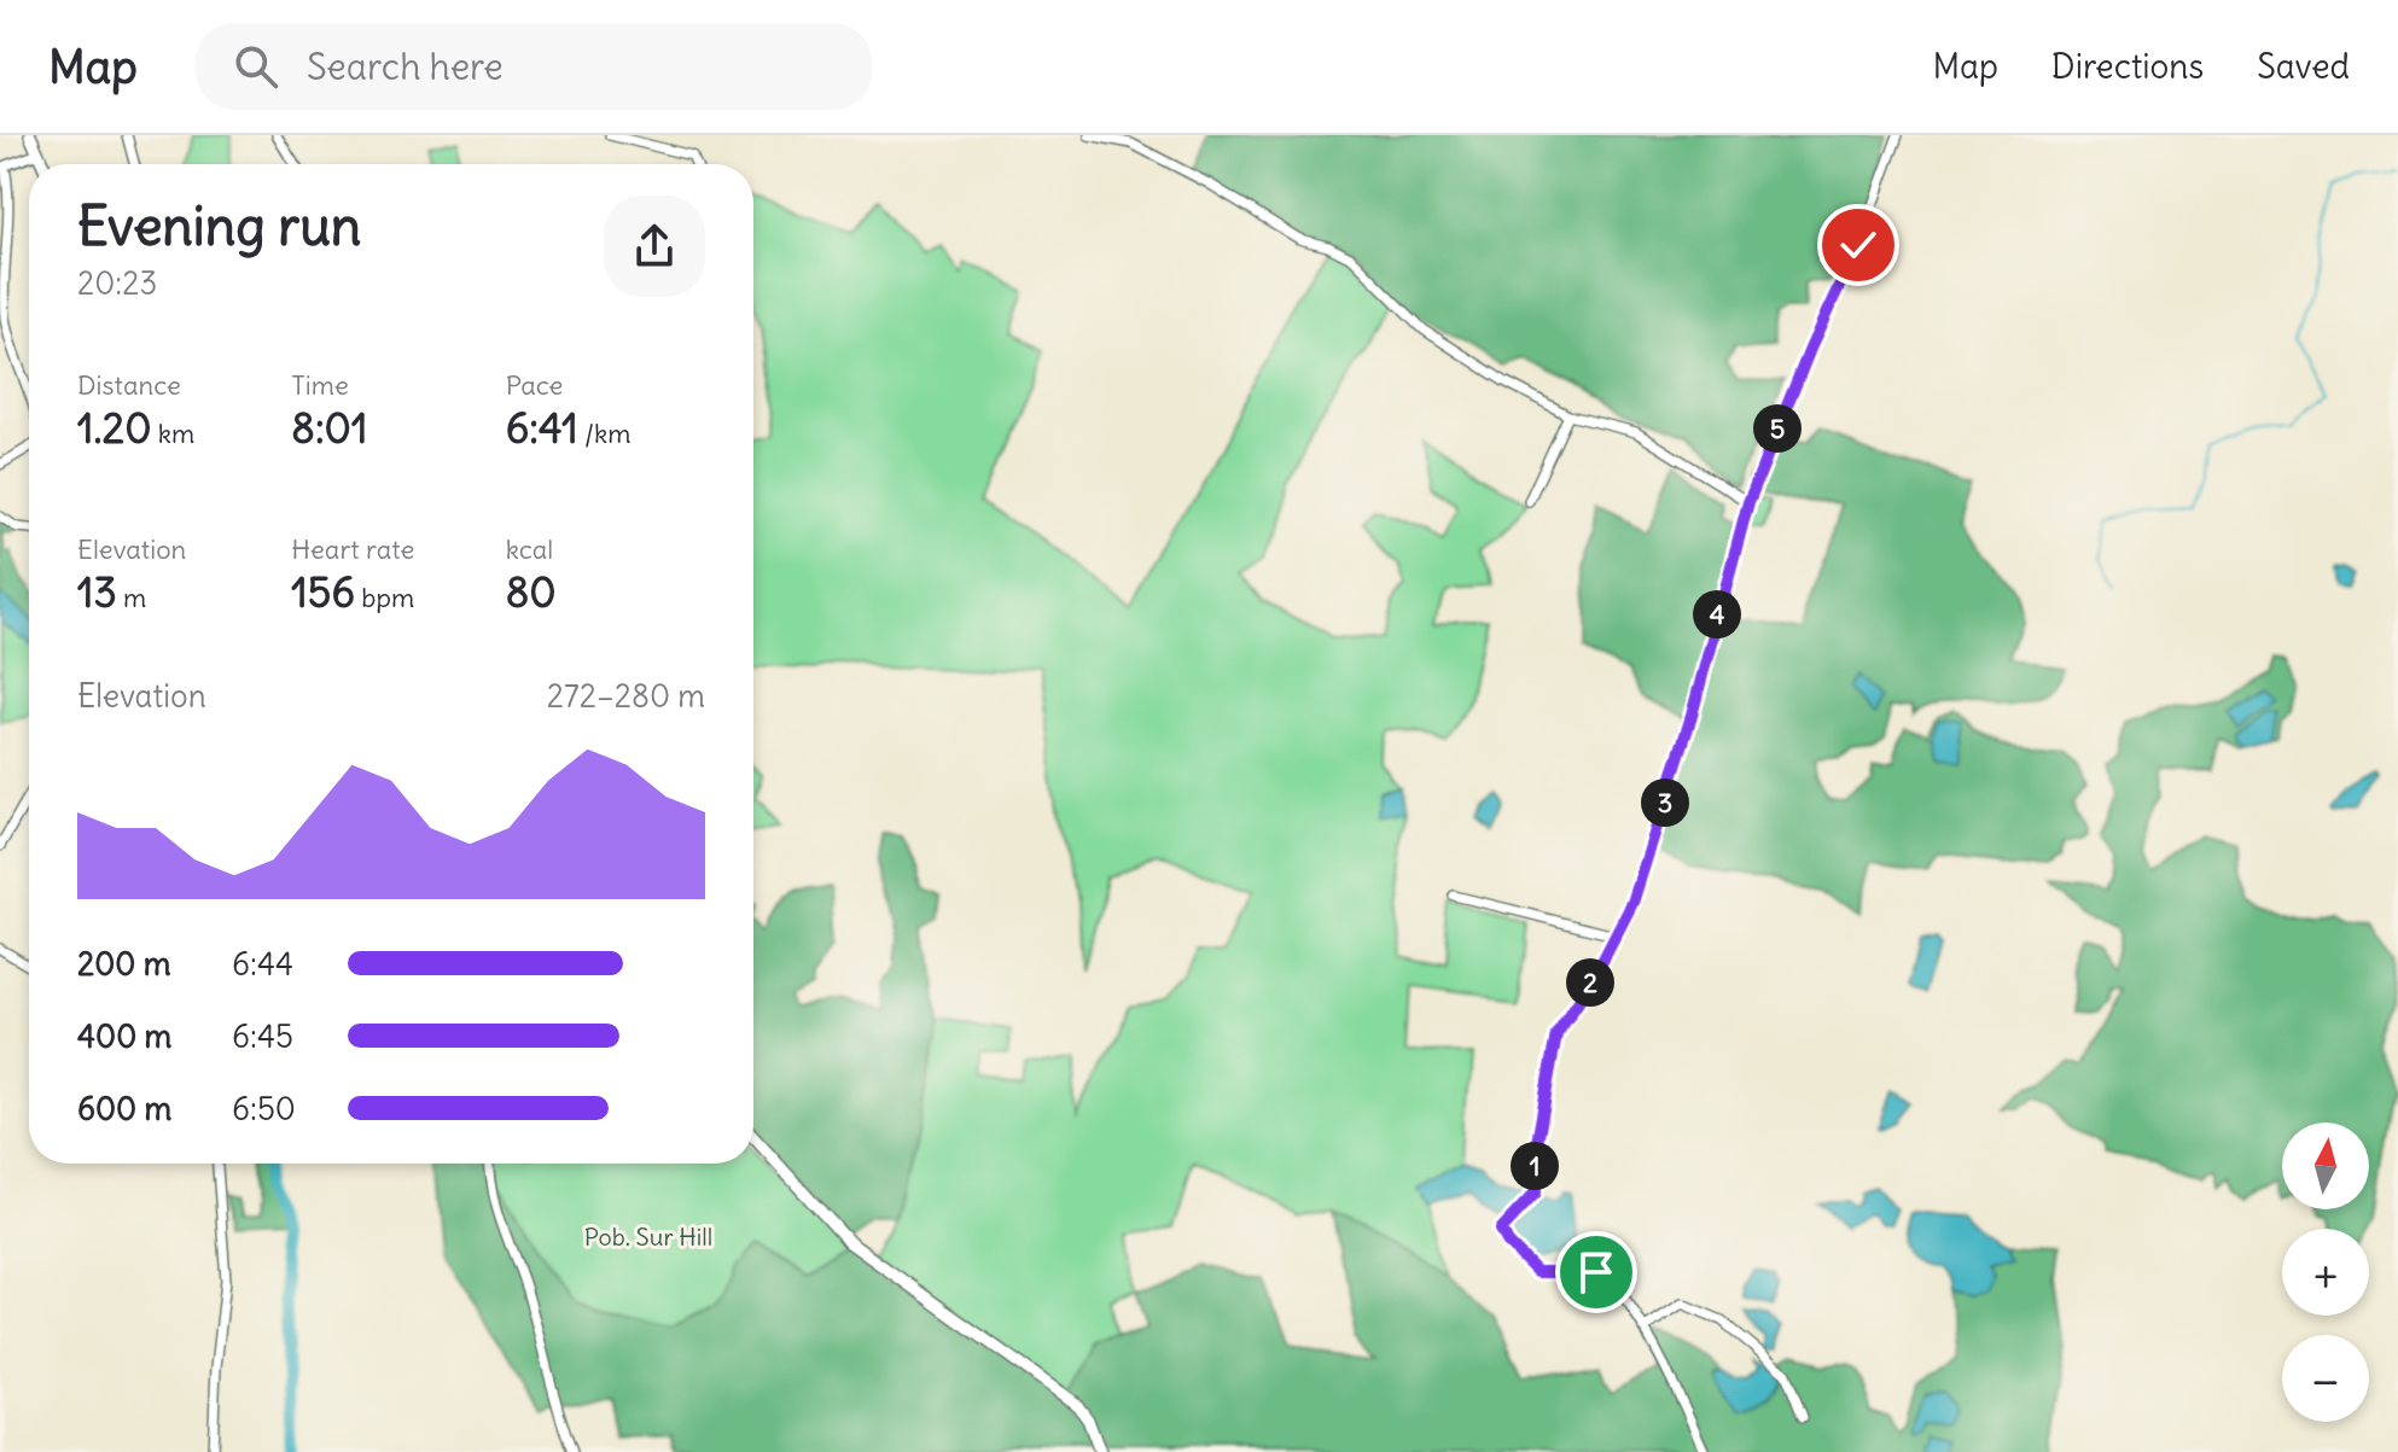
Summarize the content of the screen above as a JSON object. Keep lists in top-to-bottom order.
{
  "parks": ["Pob. Sur Hill"],
  "north": "top",
  "page": {
    "header": "Map",
    "search": "Search here",
    "nav": ["Map", "Directions", "Saved"],
    "heading": ["Evening run", "20:23"],
    "stats": [
      ["Distance", "1.20 km"],
      ["Time", "8:01"],
      ["Pace", "6:41 /km"],
      ["Elevation", "13 m"],
      ["Heart rate", "156 bpm"],
      ["kcal", "80"]
    ],
    "pins": [
      "5",
      "4",
      "3",
      "2",
      "1"
    ],
    "chart": ["Elevation", "272–280 m"],
    "list": [
      {
        "name": "200 m",
        "note": "6:44"
      },
      {
        "name": "400 m",
        "note": "6:45"
      },
      {
        "name": "600 m",
        "note": "6:50"
      }
    ],
    "map_buttons": ["+", "−"]
  }
}
